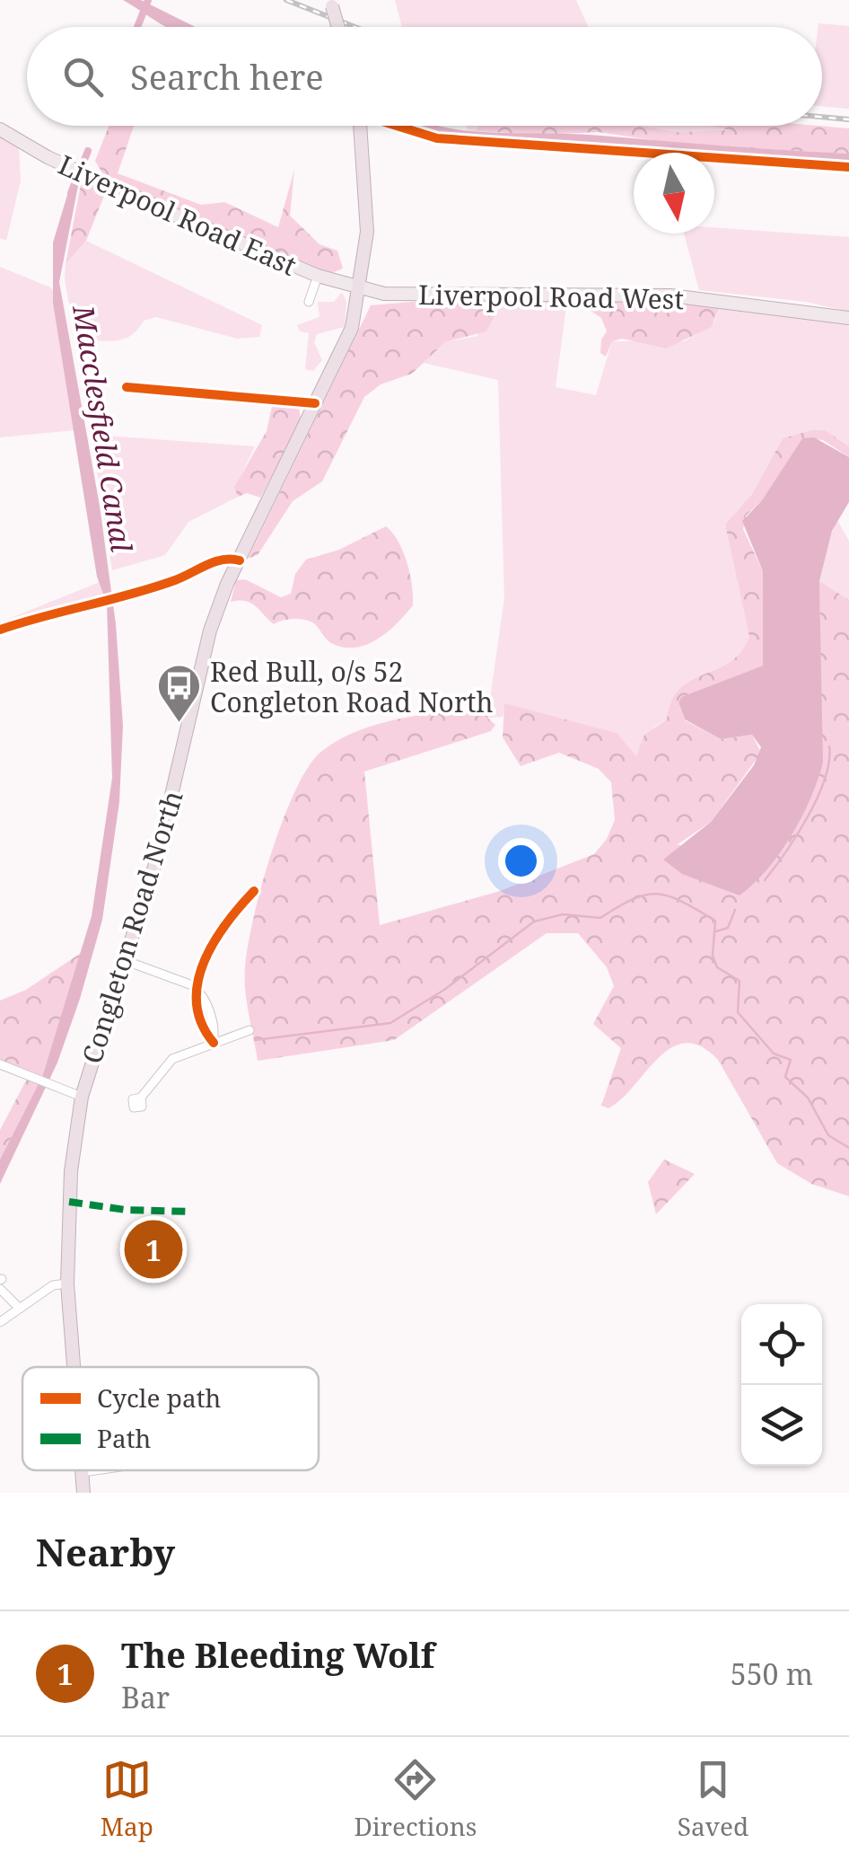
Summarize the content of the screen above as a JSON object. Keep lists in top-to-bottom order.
{
  "streets": {
    "highway": ["Congleton Road North"],
    "main road": ["Liverpool Road East", "Liverpool Road West"]
  },
  "crossings": [
    ["Liverpool Road East", "Liverpool Road West"],
    ["Liverpool Road East", "Congleton Road North"],
    ["Liverpool Road West", "Congleton Road North"]
  ],
  "water": ["Macclesfield Canal"],
  "places": {
    "bus stop": ["Red Bull, o/s 52 Congleton Road North"]
  },
  "legend": ["Cycle path", "Path"],
  "north": "bottom",
  "page": {
    "search": "Search here",
    "pins": "1",
    "heading": "Nearby",
    "list": [
      {
        "mark": "1",
        "name": "The Bleeding Wolf",
        "note": "Bar",
        "value": "550 m"
      }
    ],
    "nav": ["Map", "Directions", "Saved"]
  }
}
